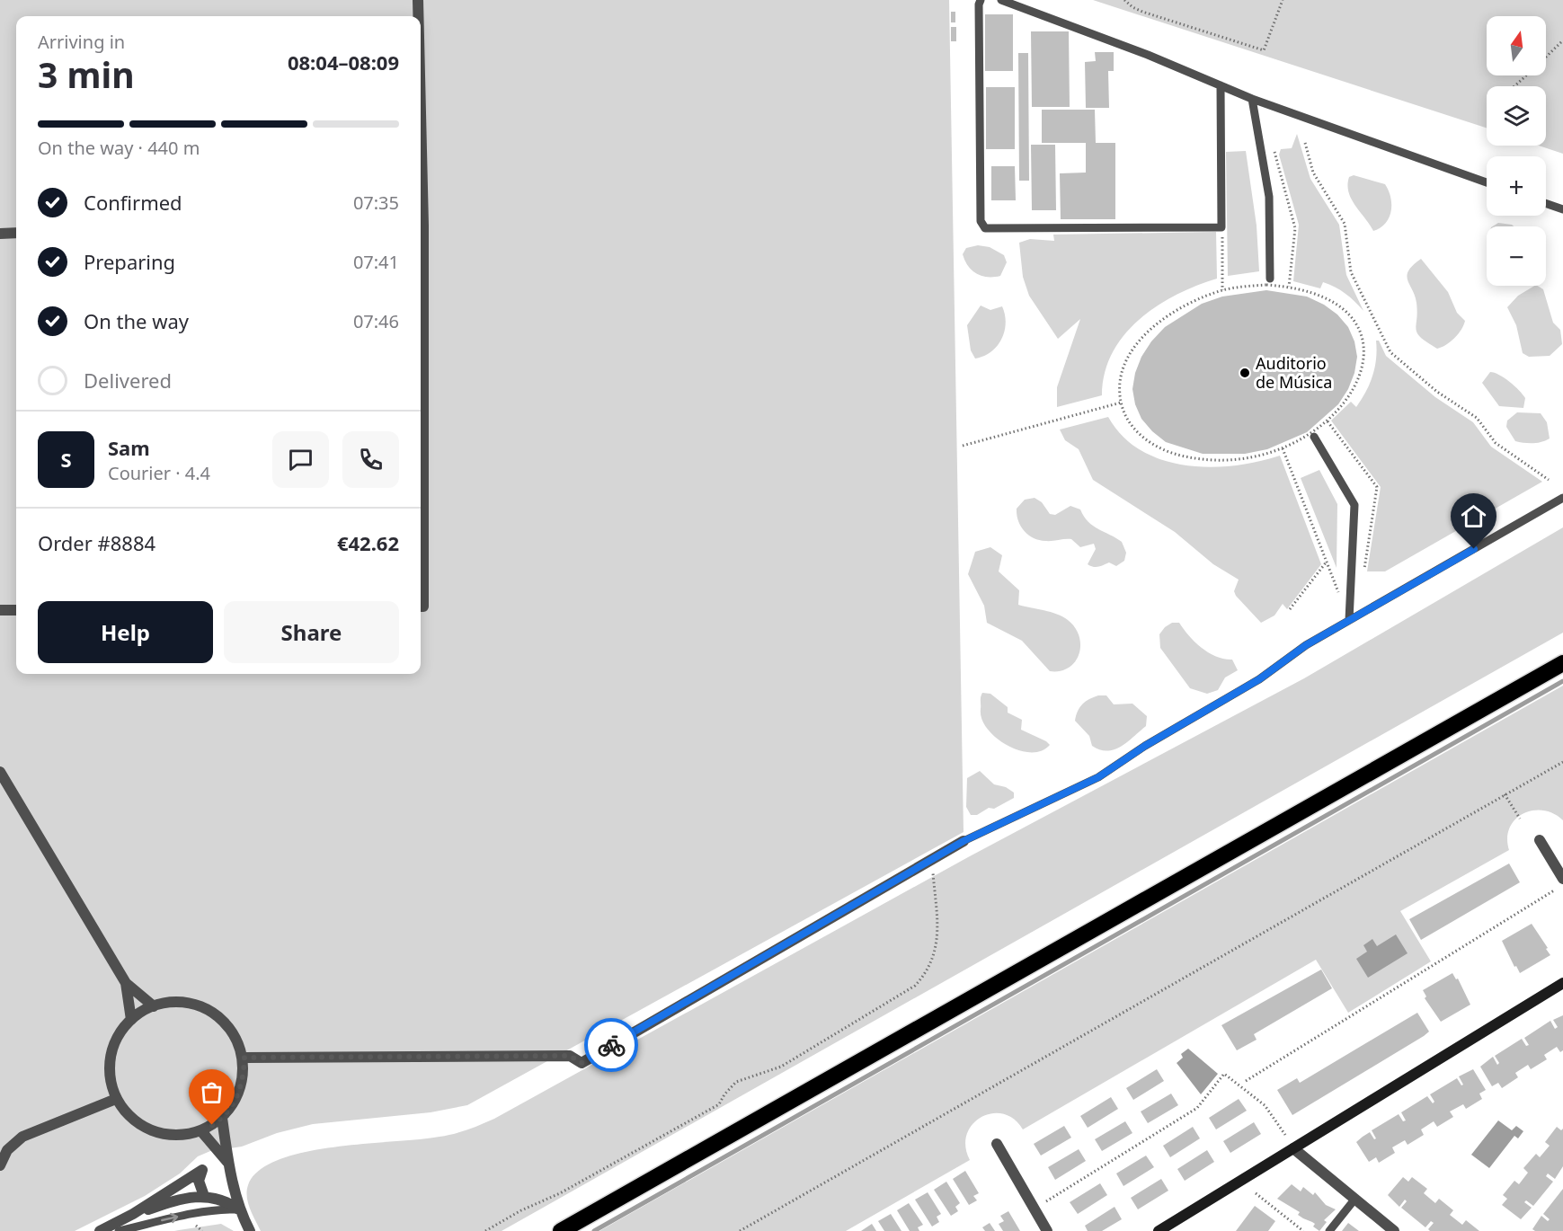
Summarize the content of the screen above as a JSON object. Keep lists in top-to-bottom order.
{
  "places": ["Auditorio de Música"],
  "north": "top",
  "page": {
    "map_buttons": ["+", "−"],
    "heading": ["3 min", "Arriving in", "08:04–08:09"],
    "panel": [
      "Sam",
      "Courier · 4.4",
      "Order #8884",
      "€42.62"
    ],
    "bar": "On the way · 440 m",
    "list": [
      ["Confirmed", "07:35"],
      ["Preparing", "07:41"],
      ["On the way", "07:46"],
      "Delivered"
    ],
    "round": "S",
    "buttons": ["Help", "Share"]
  }
}
